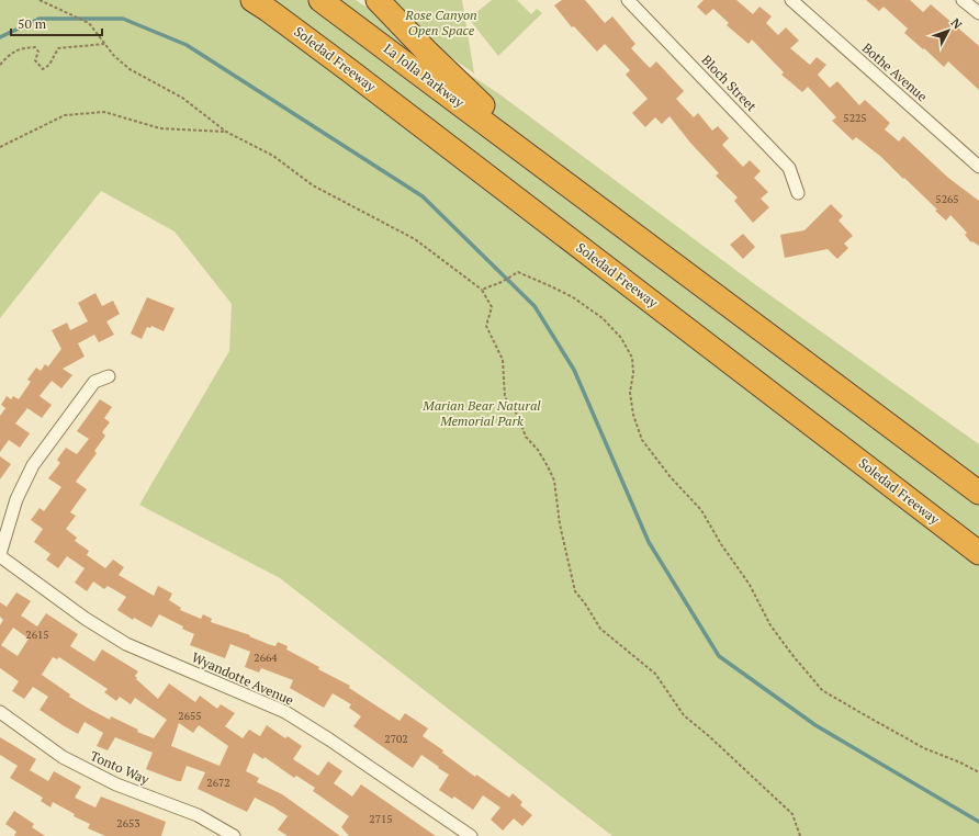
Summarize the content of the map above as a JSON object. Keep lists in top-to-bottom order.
{
  "streets": {
    "highway": ["Soledad Freeway", "La Jolla Parkway"],
    "street": [
      "Bothe Avenue",
      "Bloch Street",
      "Wyandotte Avenue",
      "Tonto Way"
    ]
  },
  "parks": ["Rose Canyon Open Space", "Marian Bear Natural Memorial Park"],
  "house_numbers": [
    "5225",
    "5265",
    "2615",
    "2664",
    "2655",
    "2702",
    "2672",
    "2715",
    "2653"
  ],
  "scale_bar": "50 m",
  "north": "top right"
}
